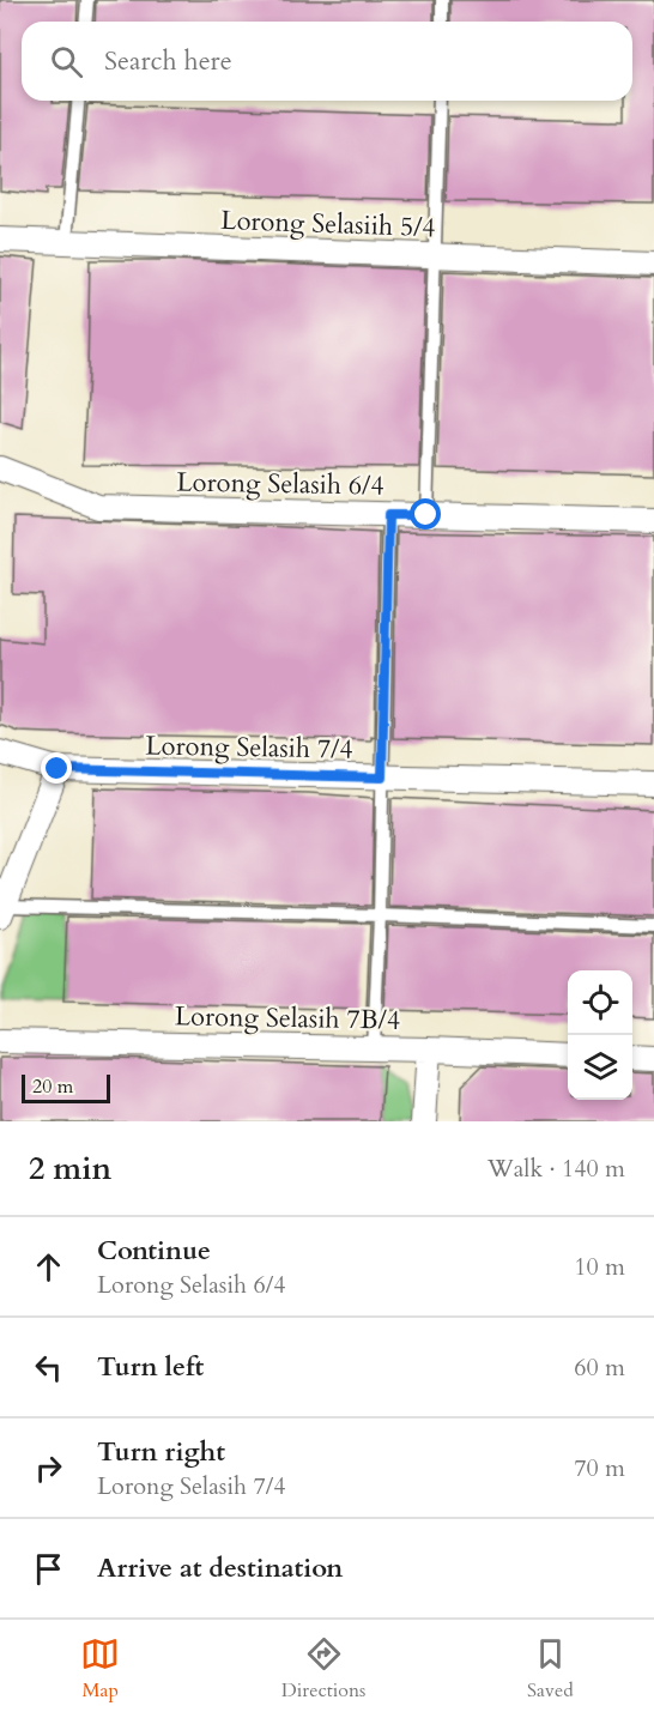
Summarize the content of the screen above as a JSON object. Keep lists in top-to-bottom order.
{
  "streets": {
    "street": [
      "Lorong Selasiih 5/4",
      "Lorong Selasih 6/4",
      "Lorong Selasih 7/4",
      "Lorong Selasih 7B/4"
    ]
  },
  "scale_bar": "20 m",
  "page": {
    "search": "Search here",
    "scale": "20 m",
    "heading": ["2 min", "Walk · 140 m"],
    "list": [
      ["Continue", "Lorong Selasih 6/4", "10 m"],
      ["Turn left", "60 m"],
      ["Turn right", "Lorong Selasih 7/4", "70 m"],
      "Arrive at destination"
    ],
    "nav": ["Map", "Directions", "Saved"]
  }
}
